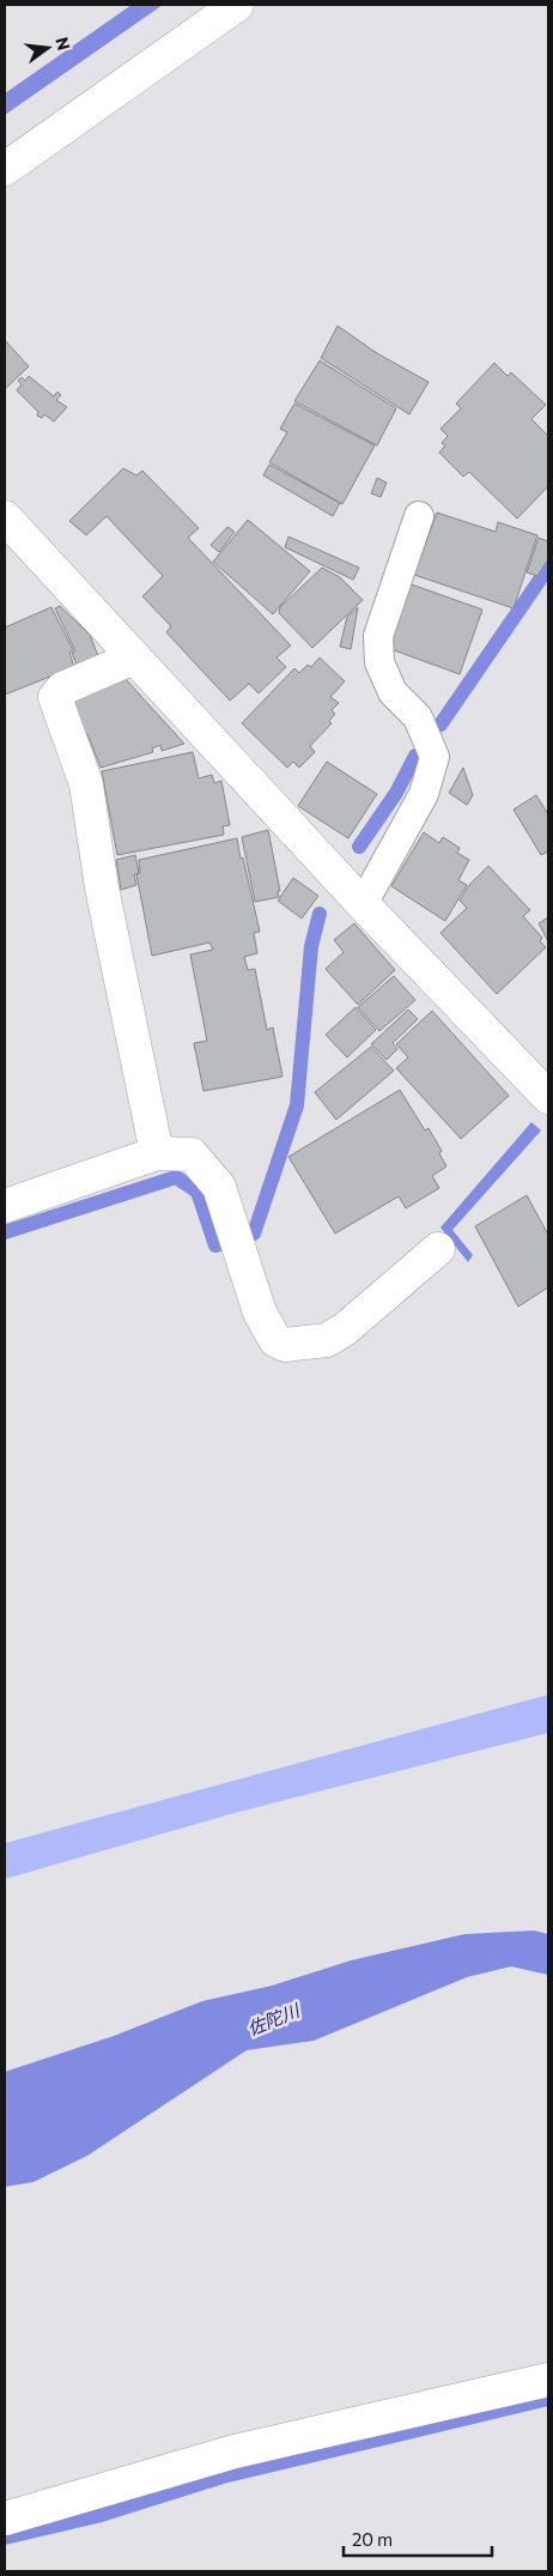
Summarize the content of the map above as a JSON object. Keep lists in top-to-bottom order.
{
  "water": ["佐陀川"],
  "scale_bar": "20 m",
  "north": "right"
}
